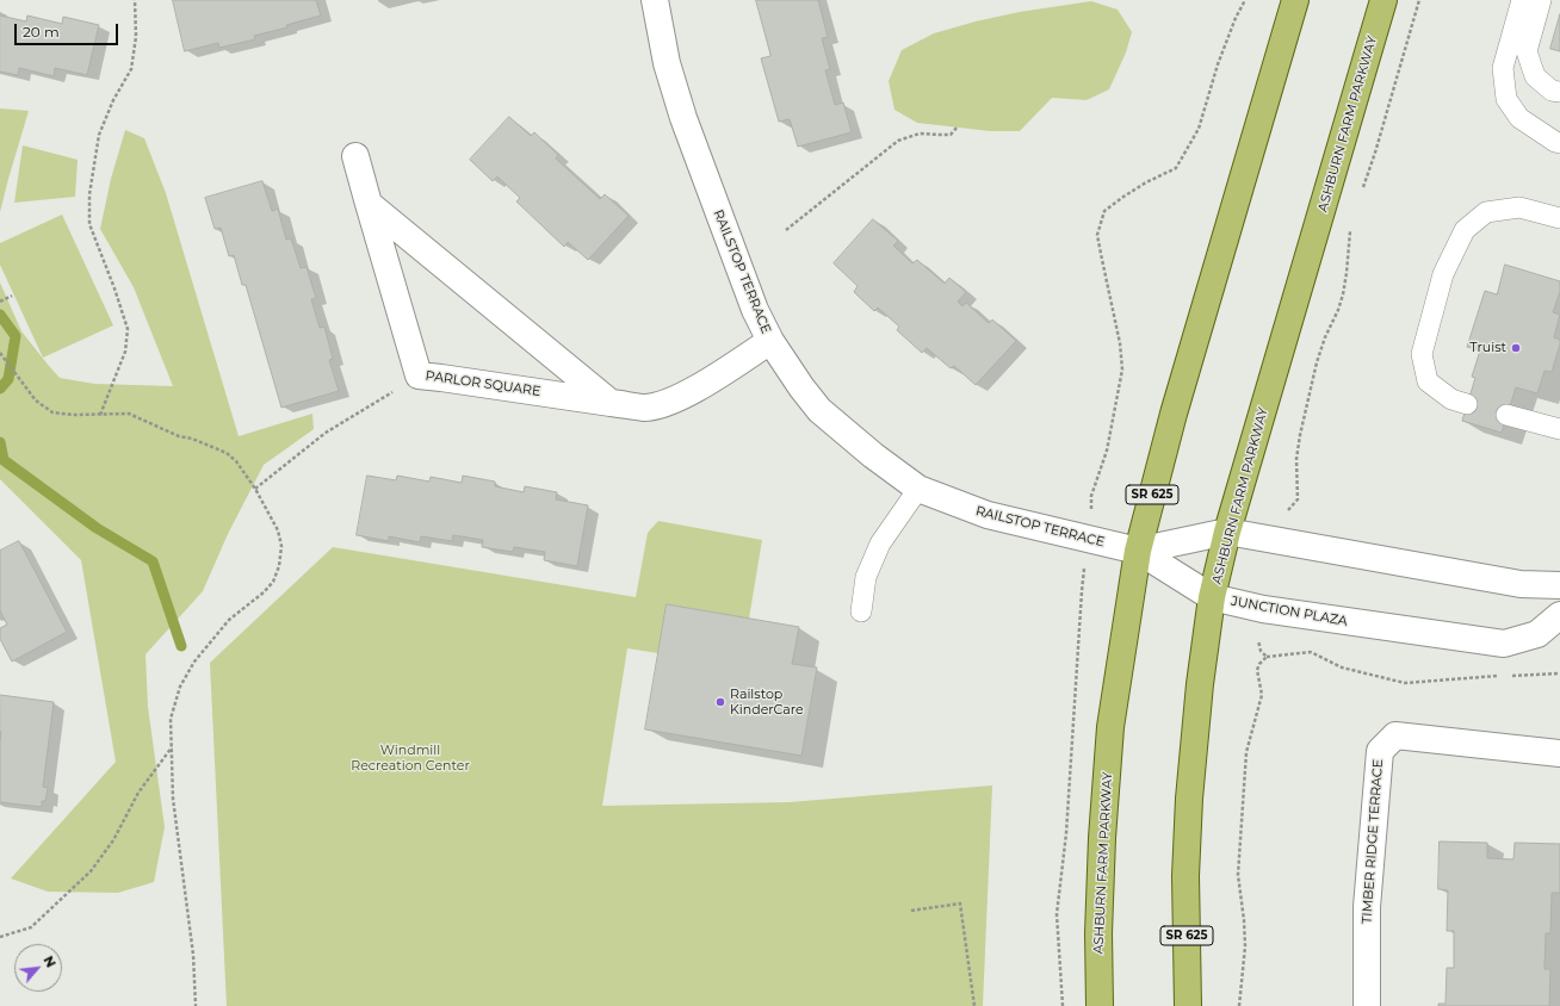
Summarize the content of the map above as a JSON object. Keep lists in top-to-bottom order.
{
  "streets": {
    "main road": ["ASHBURN FARM PARKWAY", "SR 625"],
    "street": [
      "RAILSTOP TERRACE",
      "PARLOR SQUARE",
      "JUNCTION PLAZA",
      "TIMBER RIDGE TERRACE"
    ]
  },
  "crossings": [
    ["ASHBURN FARM PARKWAY", "RAILSTOP TERRACE"],
    ["ASHBURN FARM PARKWAY", "JUNCTION PLAZA"],
    ["RAILSTOP TERRACE", "PARLOR SQUARE"],
    ["RAILSTOP TERRACE", "JUNCTION PLAZA"]
  ],
  "parks": ["Windmill Recreation Center"],
  "places": ["Truist", "Railstop KinderCare"],
  "scale_bar": "20 m",
  "north": "top right"
}
